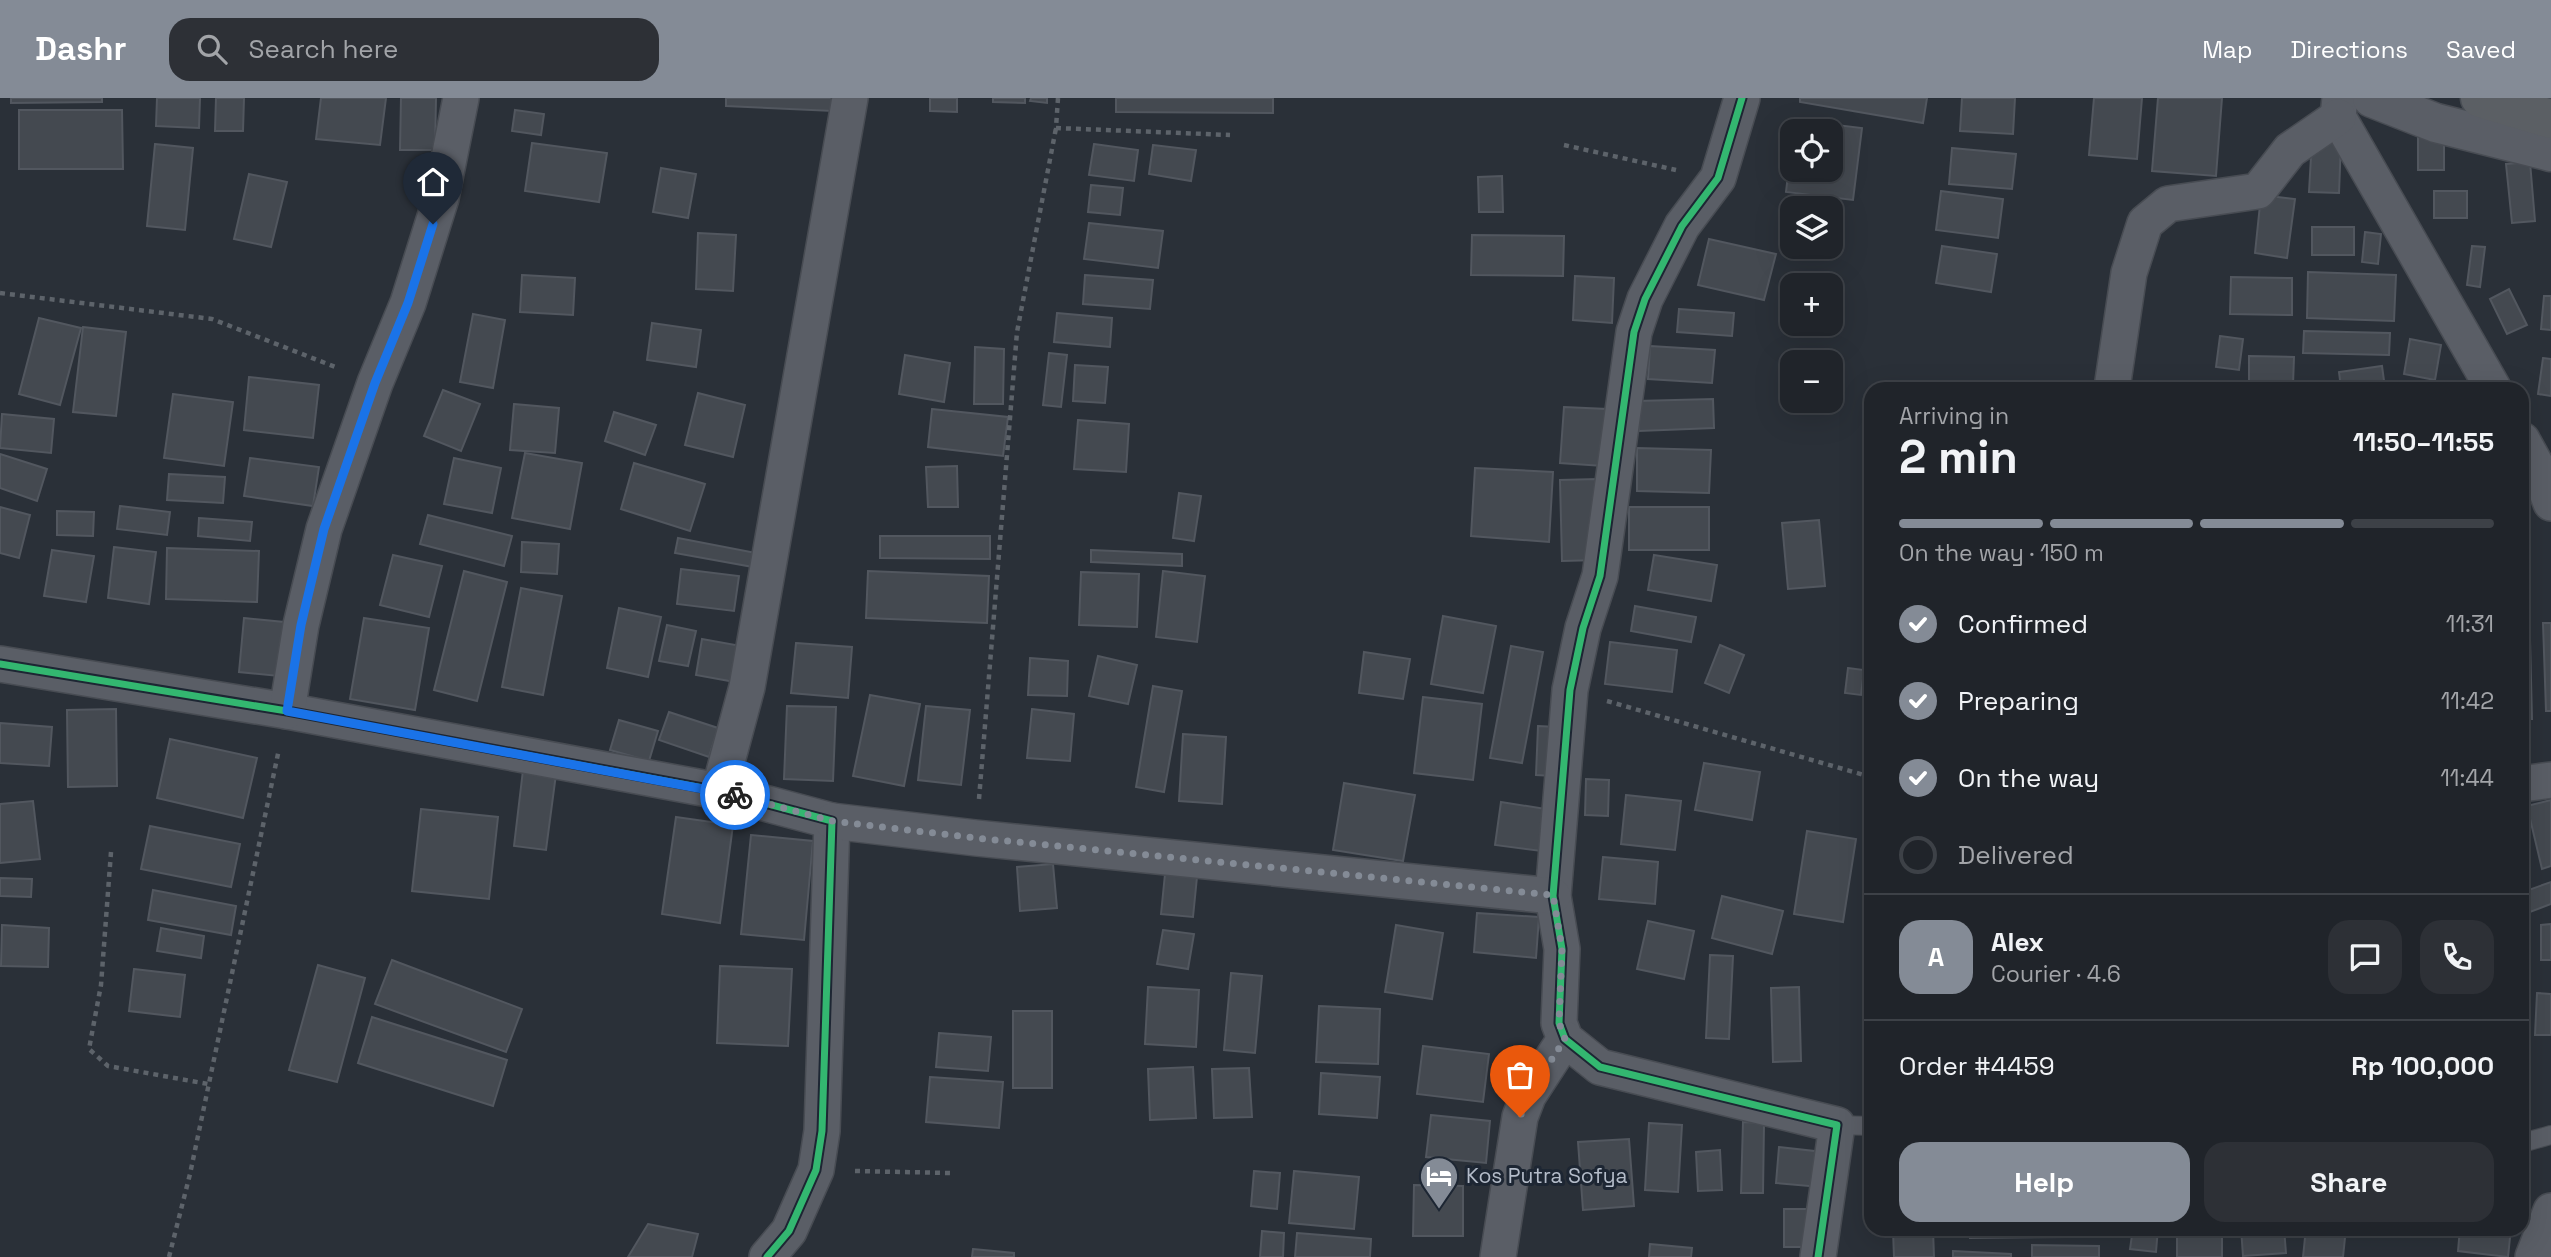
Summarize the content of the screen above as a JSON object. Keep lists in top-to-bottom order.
{
  "places": {
    "hotel": ["Kos Putra Sofya"]
  },
  "page": {
    "header": "Dashr",
    "search": "Search here",
    "nav": ["Map", "Directions", "Saved"],
    "map_buttons": ["+", "−"],
    "heading": ["2 min", "Arriving in", "11:50–11:55"],
    "panel": [
      "Alex",
      "Courier · 4.6",
      "Order #4459",
      "Rp 100,000"
    ],
    "bar": "On the way · 150 m",
    "list": [
      ["Confirmed", "11:31"],
      ["Preparing", "11:42"],
      ["On the way", "11:44"],
      "Delivered"
    ],
    "round": "A",
    "buttons": ["Help", "Share"]
  }
}
